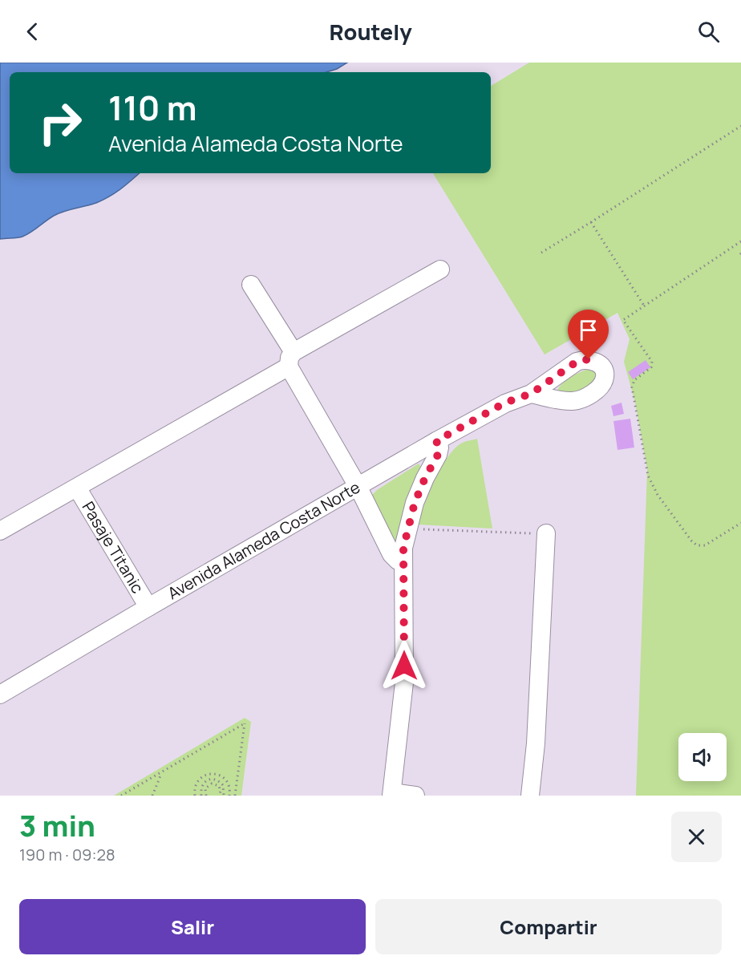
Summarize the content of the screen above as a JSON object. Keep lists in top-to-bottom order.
{
  "streets": {
    "street": ["Avenida Alameda Costa Norte", "Pasaje Titanic"]
  },
  "crossings": [
    ["Avenida Alameda Costa Norte", "Pasaje Titanic"]
  ],
  "page": {
    "header": "Routely",
    "turn": ["110 m", "Avenida Alameda Costa Norte"],
    "heading": ["3 min", "190 m · 09:28"],
    "buttons": ["Salir", "Compartir"]
  }
}
